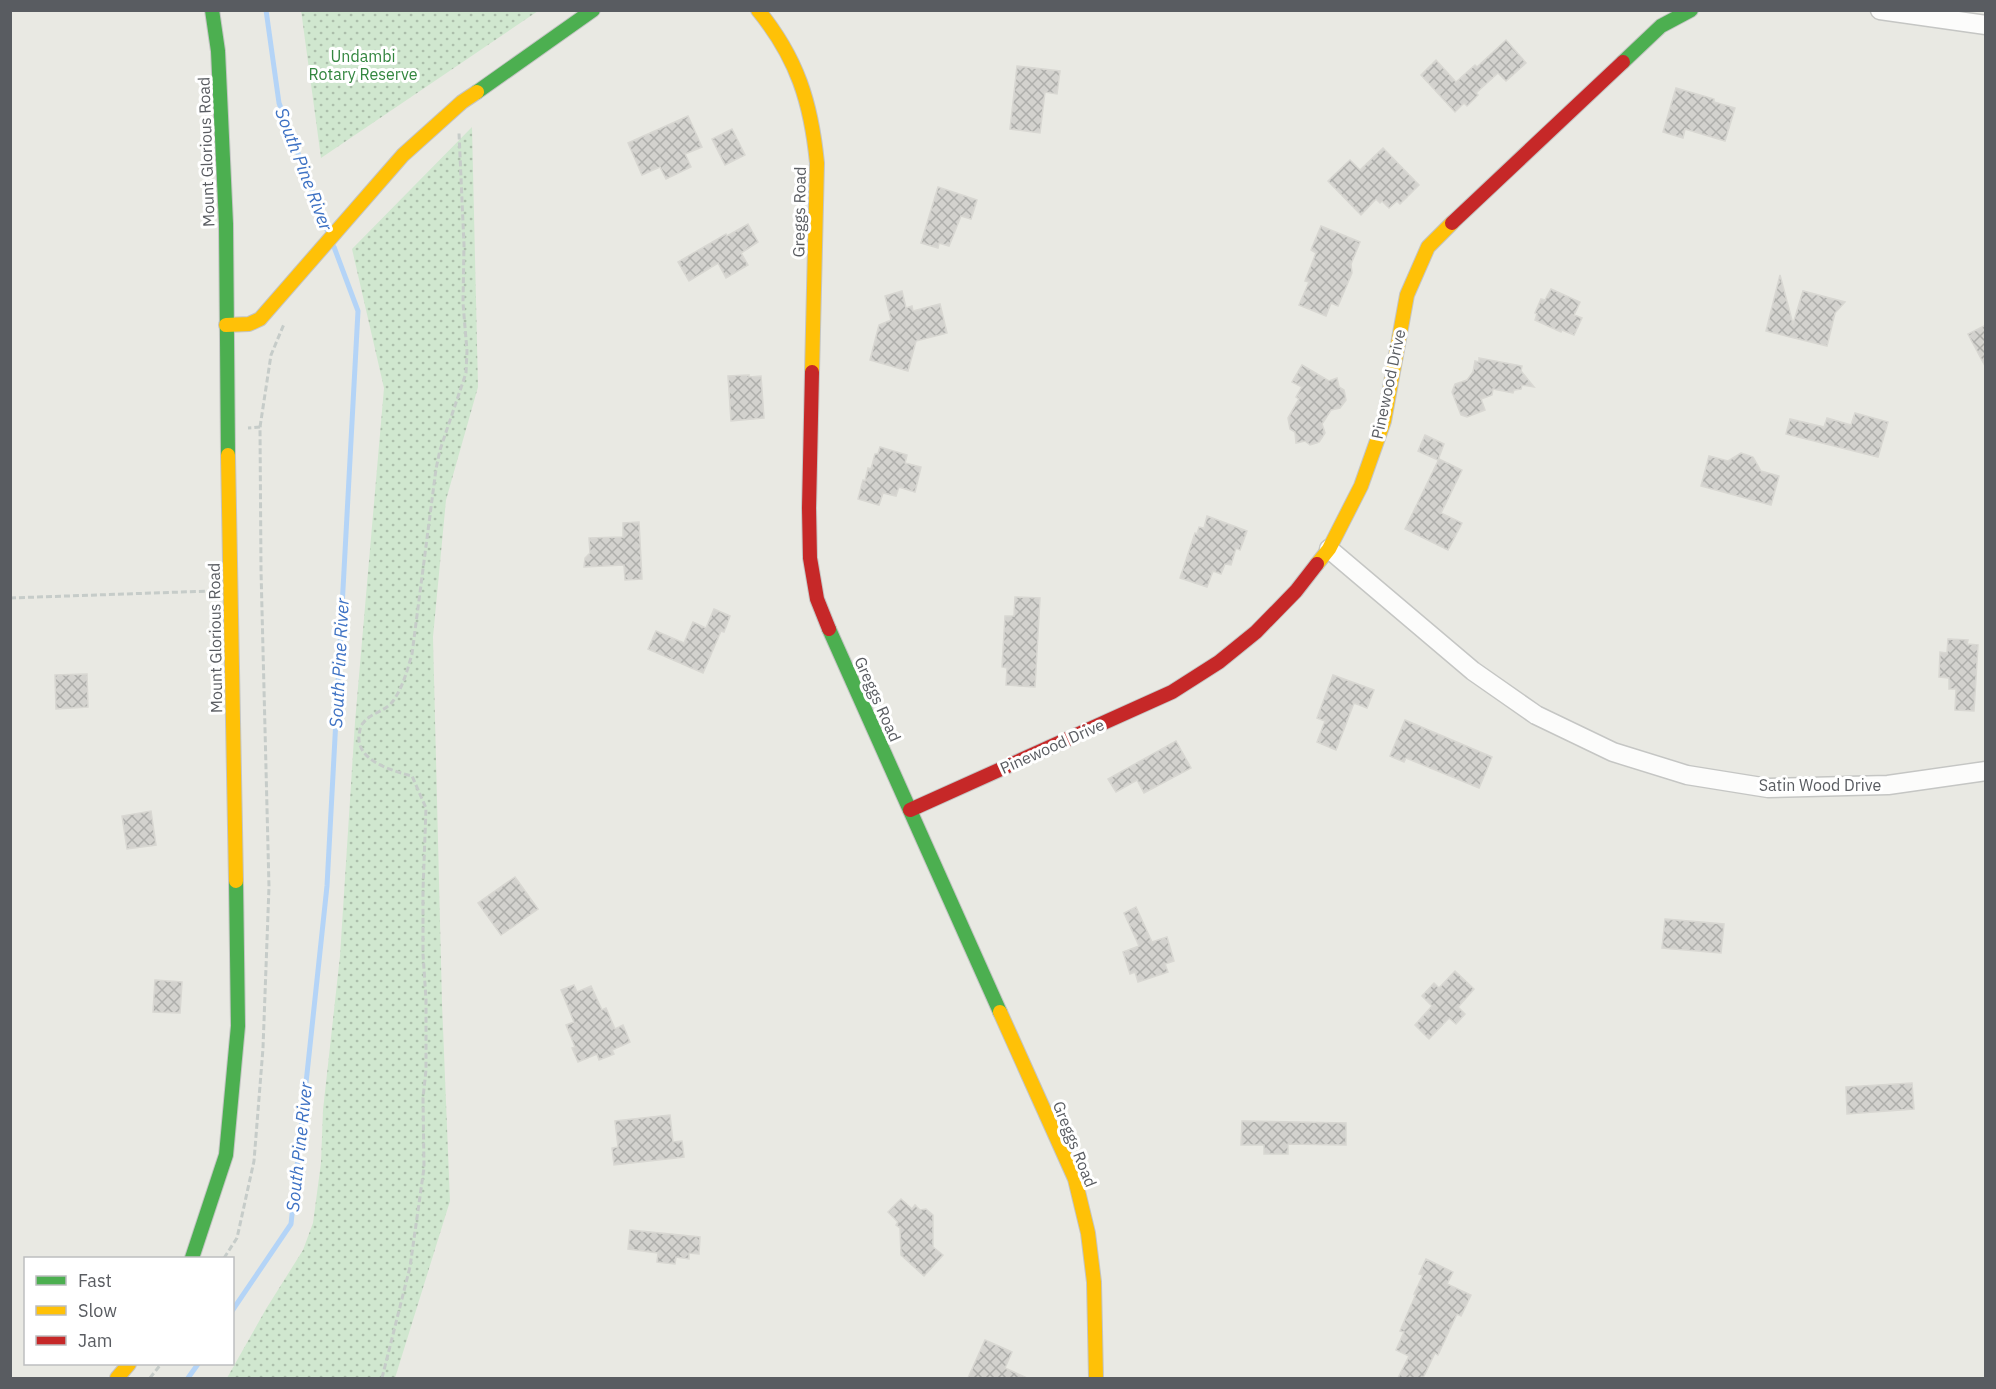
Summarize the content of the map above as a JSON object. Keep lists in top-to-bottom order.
{
  "streets": {
    "street": [
      "Mount Glorious Road",
      "Greggs Road",
      "Pinewood Drive",
      "Satin Wood Drive"
    ]
  },
  "crossings": [
    ["Greggs Road", "Pinewood Drive"],
    ["Pinewood Drive", "Satin Wood Drive"]
  ],
  "water": ["South Pine River"],
  "parks": ["Undambi Rotary Reserve"],
  "legend": ["Fast", "Slow", "Jam"]
}
